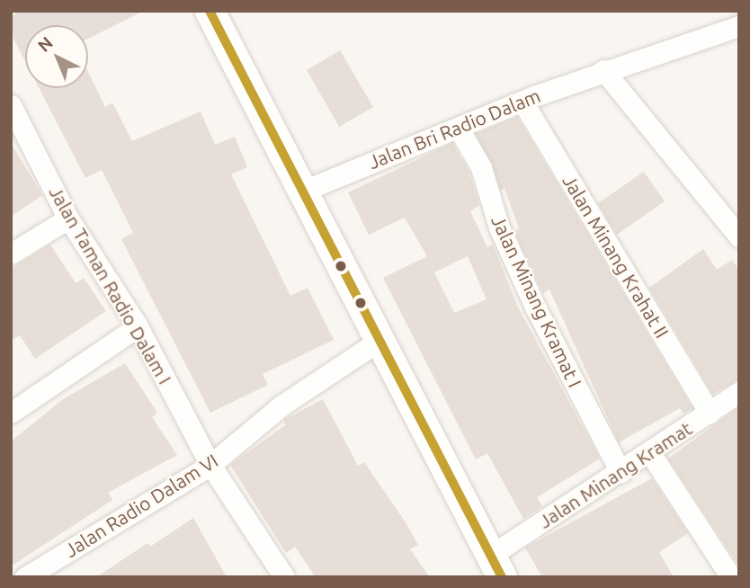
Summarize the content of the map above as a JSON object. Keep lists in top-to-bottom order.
{
  "streets": {
    "street": [
      "Jalan Bri Radio Dalam",
      "Jalan Minang Krahat II",
      "Jalan Taman Radio Dalam I",
      "Jalan Minang Kramat I",
      "Jalan Minang Kramat",
      "Jalan Radio Dalam VI"
    ]
  },
  "crossings": [
    ["Jalan Bri Radio Dalam", "Jalan Minang Krahat II"],
    ["Jalan Bri Radio Dalam", "Jalan Minang Kramat I"],
    ["Jalan Minang Krahat II", "Jalan Minang Kramat"],
    ["Jalan Taman Radio Dalam I", "Jalan Radio Dalam VI"],
    ["Jalan Minang Kramat I", "Jalan Minang Kramat"]
  ],
  "north": "top left"
}
